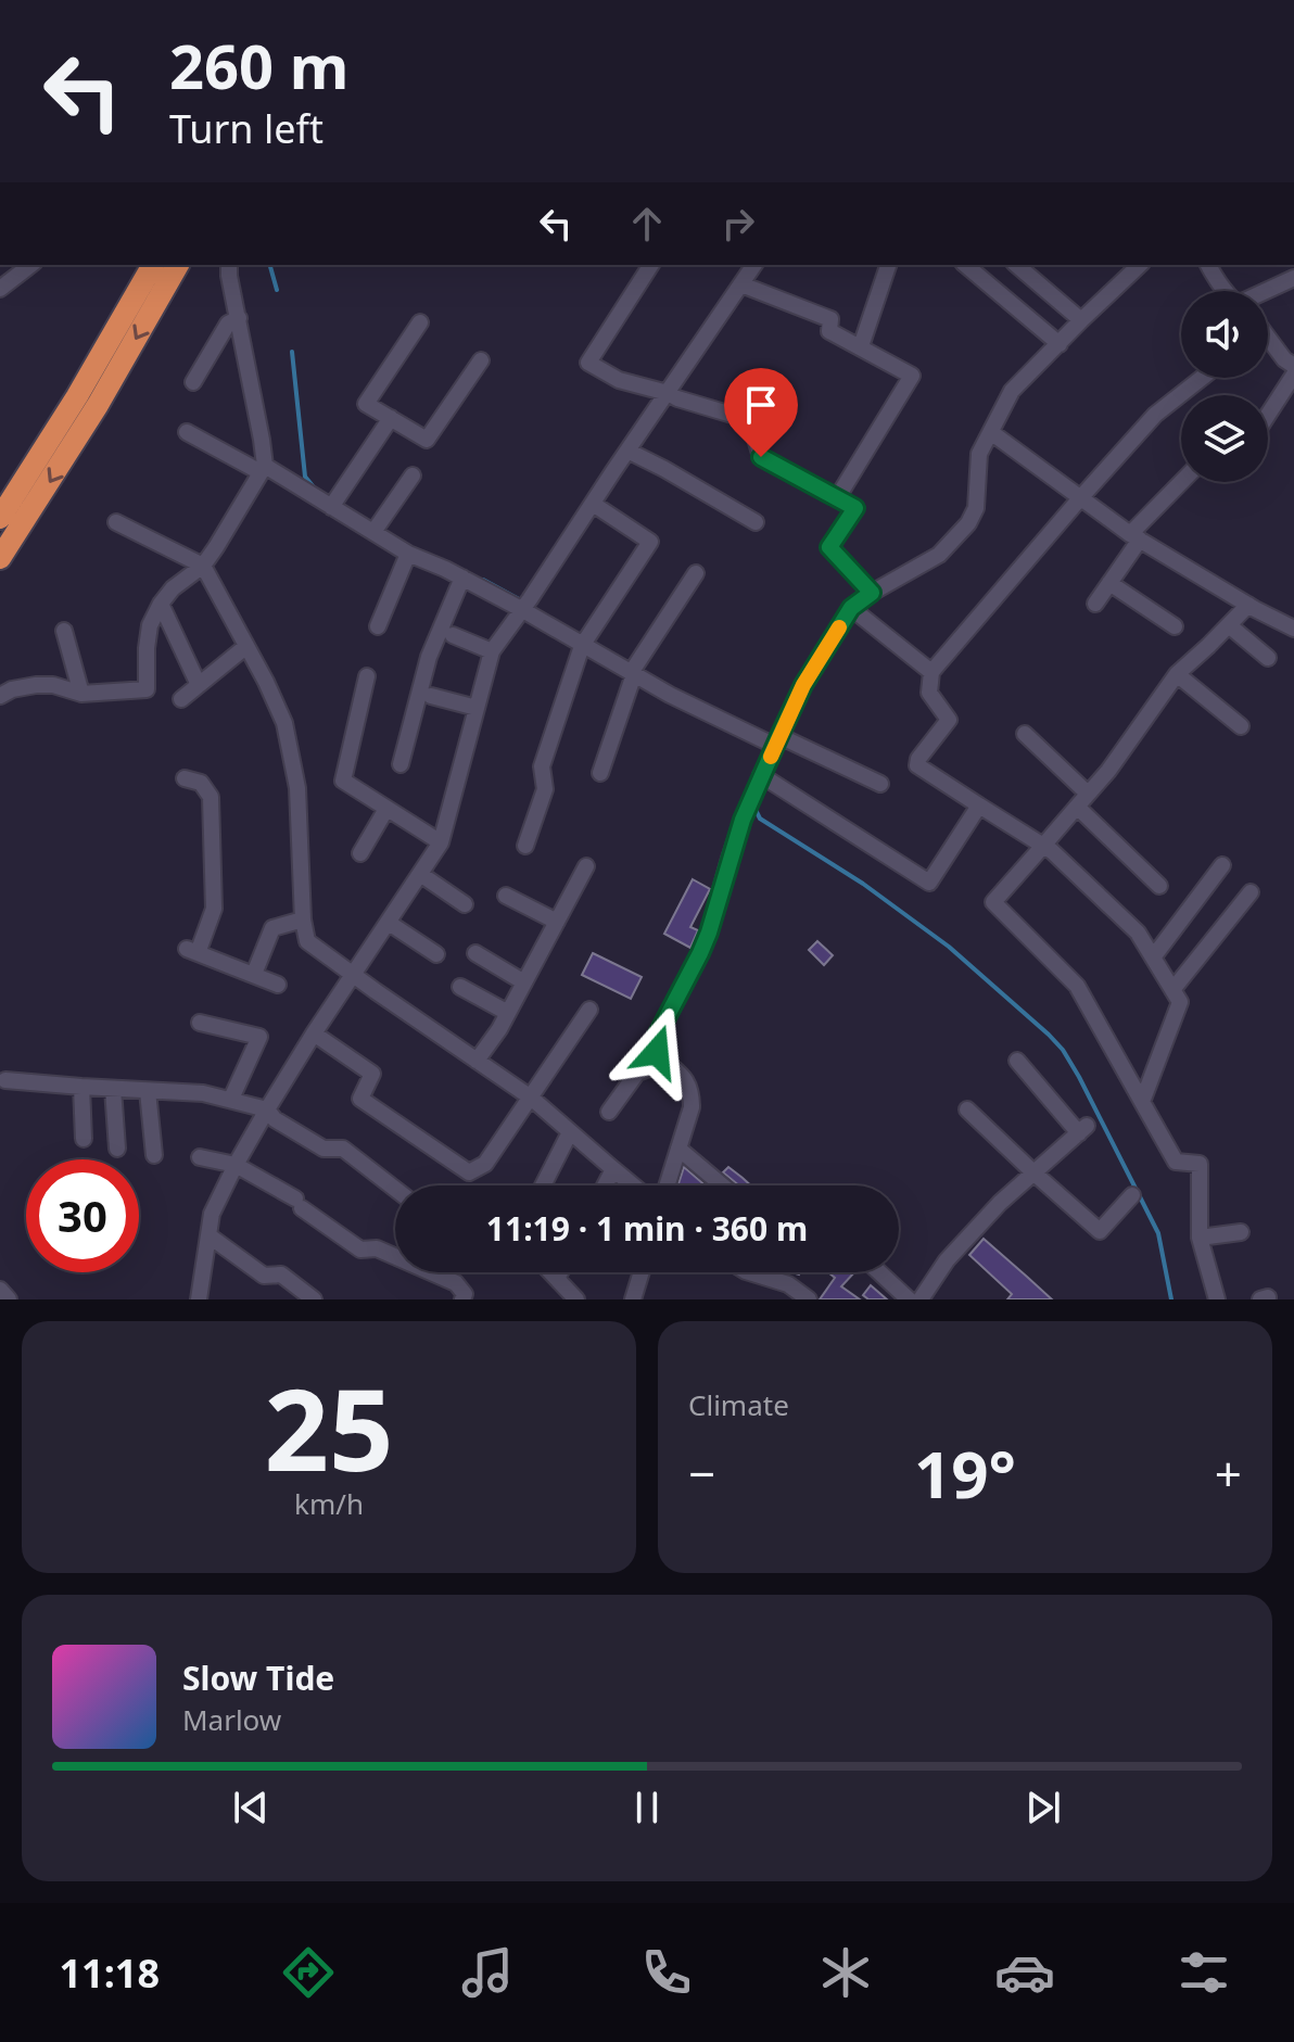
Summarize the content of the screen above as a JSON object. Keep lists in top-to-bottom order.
{
  "page": {
    "turn": ["260 m", "Turn left"],
    "limit": "30",
    "trip": "11:19 · 1 min · 360 m",
    "tile": [
      ["25", "km/h"],
      "Climate"
    ],
    "heat": ["−", "19°", "+"],
    "song": ["Slow Tide", "Marlow"],
    "tabs": "11:18"
  }
}
